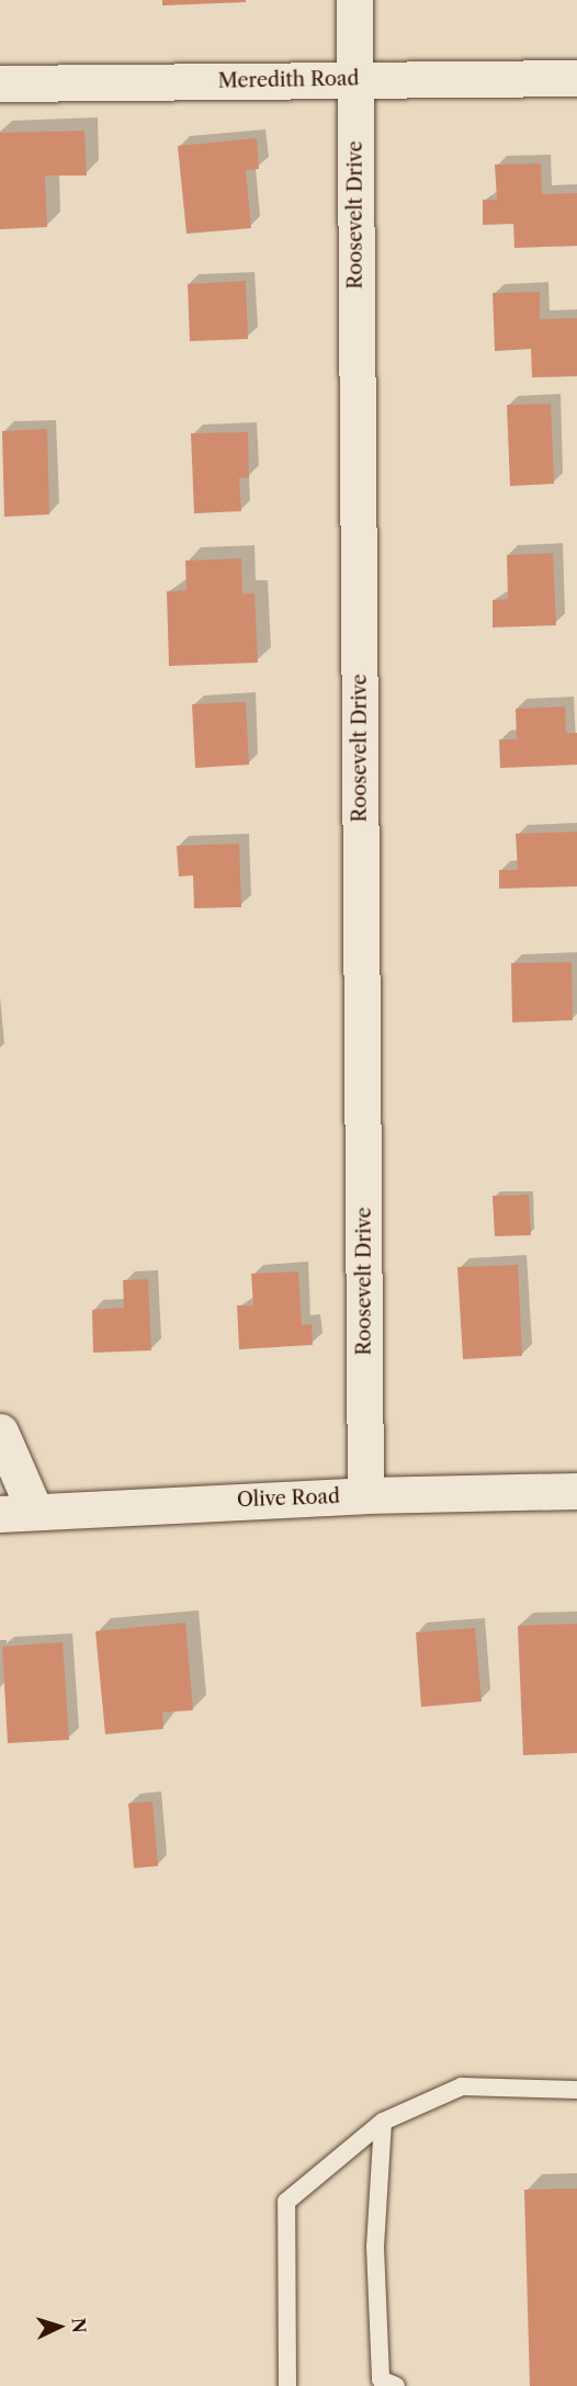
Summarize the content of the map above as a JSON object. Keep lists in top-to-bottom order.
{
  "streets": {
    "street": ["Meredith Road", "Roosevelt Drive", "Olive Road"]
  },
  "crossings": [
    ["Meredith Road", "Roosevelt Drive"],
    ["Roosevelt Drive", "Olive Road"]
  ],
  "north": "right"
}
